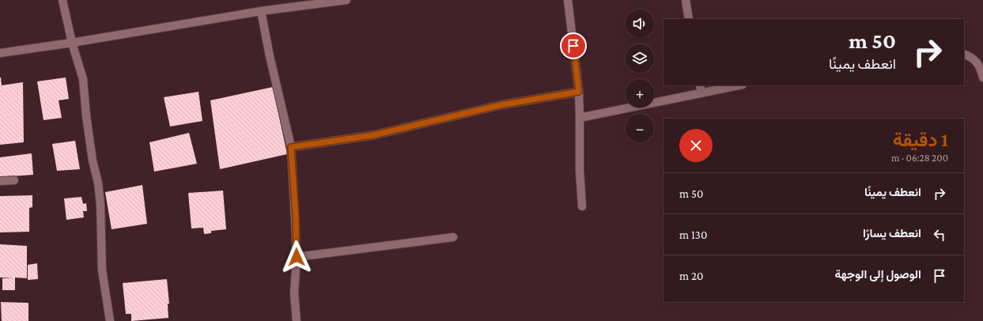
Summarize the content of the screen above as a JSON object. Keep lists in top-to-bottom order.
{
  "page": {
    "map_buttons": ["+", "−"],
    "turn": ["50 m", "انعطف يمينًا"],
    "heading": ["1 دقيقة", "200 m · 06:28"],
    "list": [
      {
        "name": "انعطف يمينًا",
        "value": "50 m"
      },
      {
        "name": "انعطف يسارًا",
        "value": "130 m"
      },
      {
        "name": "الوصول إلى الوجهة",
        "value": "20 m"
      }
    ]
  }
}
